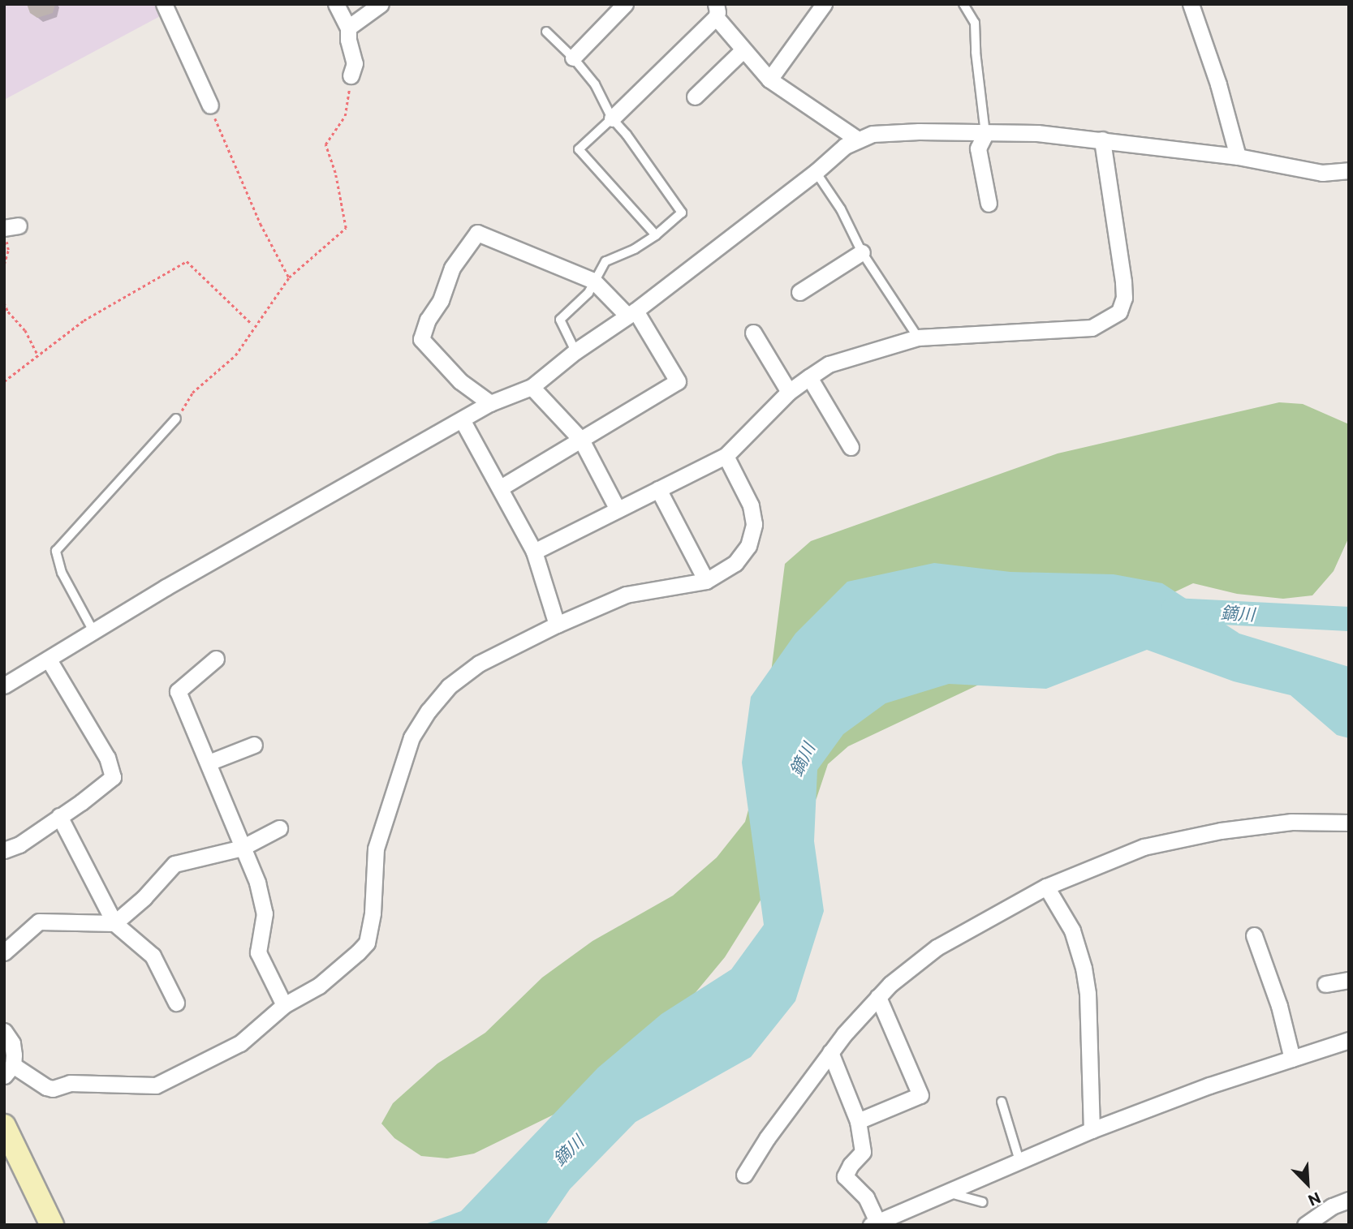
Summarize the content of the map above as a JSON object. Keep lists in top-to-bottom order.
{
  "water": ["鏑川"],
  "north": "bottom right"
}
